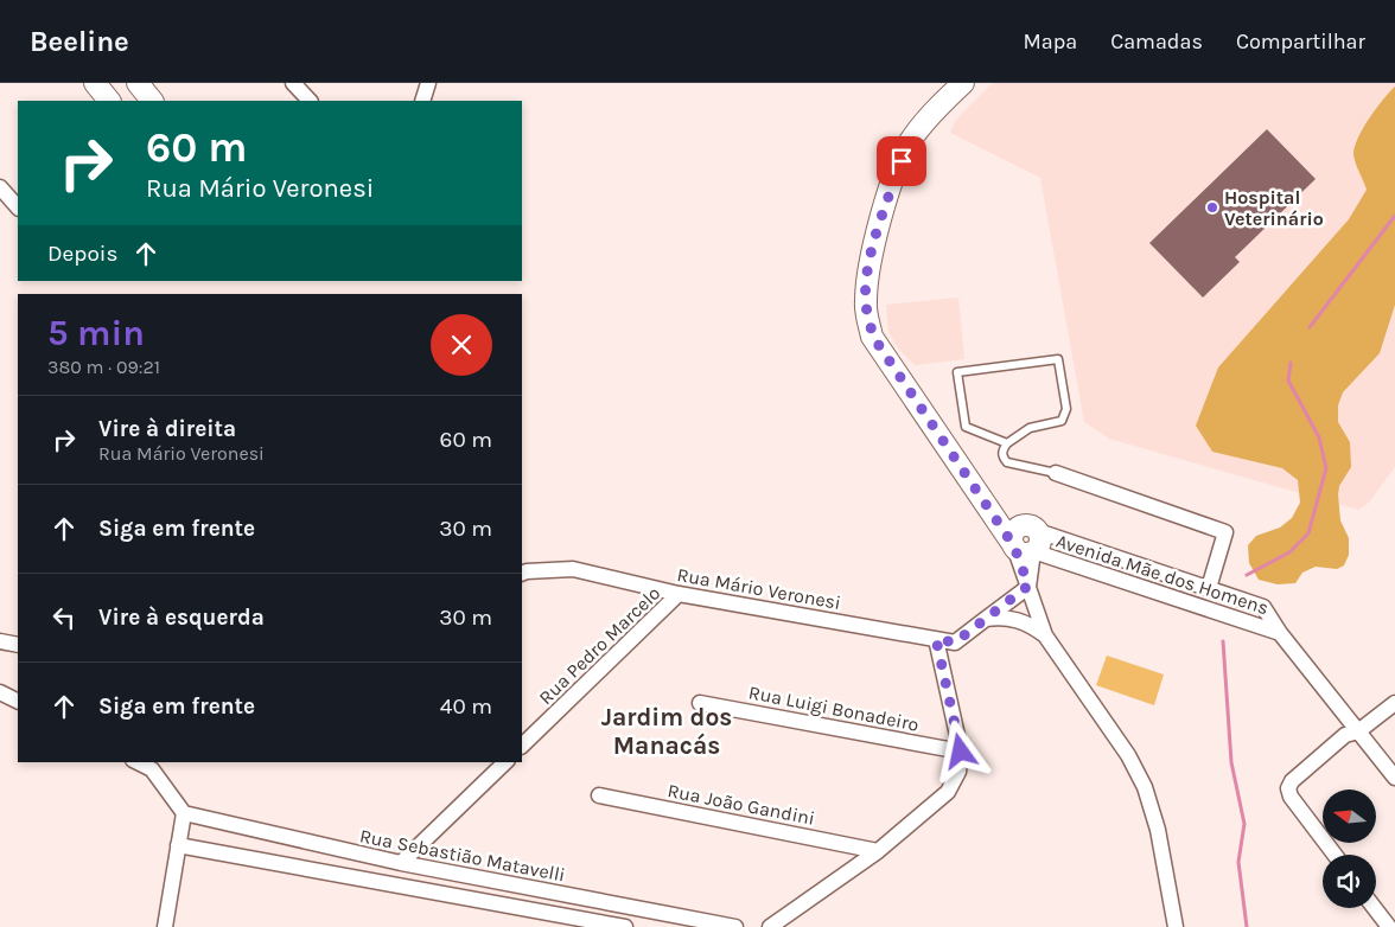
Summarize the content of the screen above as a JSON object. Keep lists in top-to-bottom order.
{
  "streets": {
    "street": [
      "Avenida Mãe dos Homens",
      "Rua Mário Veronesi",
      "Rua Pedro Marcelo",
      "Rua Luigi Bonadeiro",
      "Rua João Gandini",
      "Rua Sebastião Matavelli"
    ]
  },
  "crossings": [
    ["Rua Mário Veronesi", "Rua Pedro Marcelo"]
  ],
  "districts": ["Jardim dos Manacás"],
  "places": ["Hospital Veterinário"],
  "north": "left",
  "page": {
    "header": "Beeline",
    "nav": ["Mapa", "Camadas", "Compartilhar"],
    "turn": ["60 m", "Rua Mário Veronesi"],
    "then": "Depois",
    "heading": ["5 min", "380 m · 09:21"],
    "list": [
      {
        "name": "Vire à direita",
        "note": "Rua Mário Veronesi",
        "value": "60 m"
      },
      {
        "name": "Siga em frente",
        "value": "30 m"
      },
      {
        "name": "Vire à esquerda",
        "value": "30 m"
      },
      {
        "name": "Siga em frente",
        "value": "40 m"
      }
    ]
  }
}
